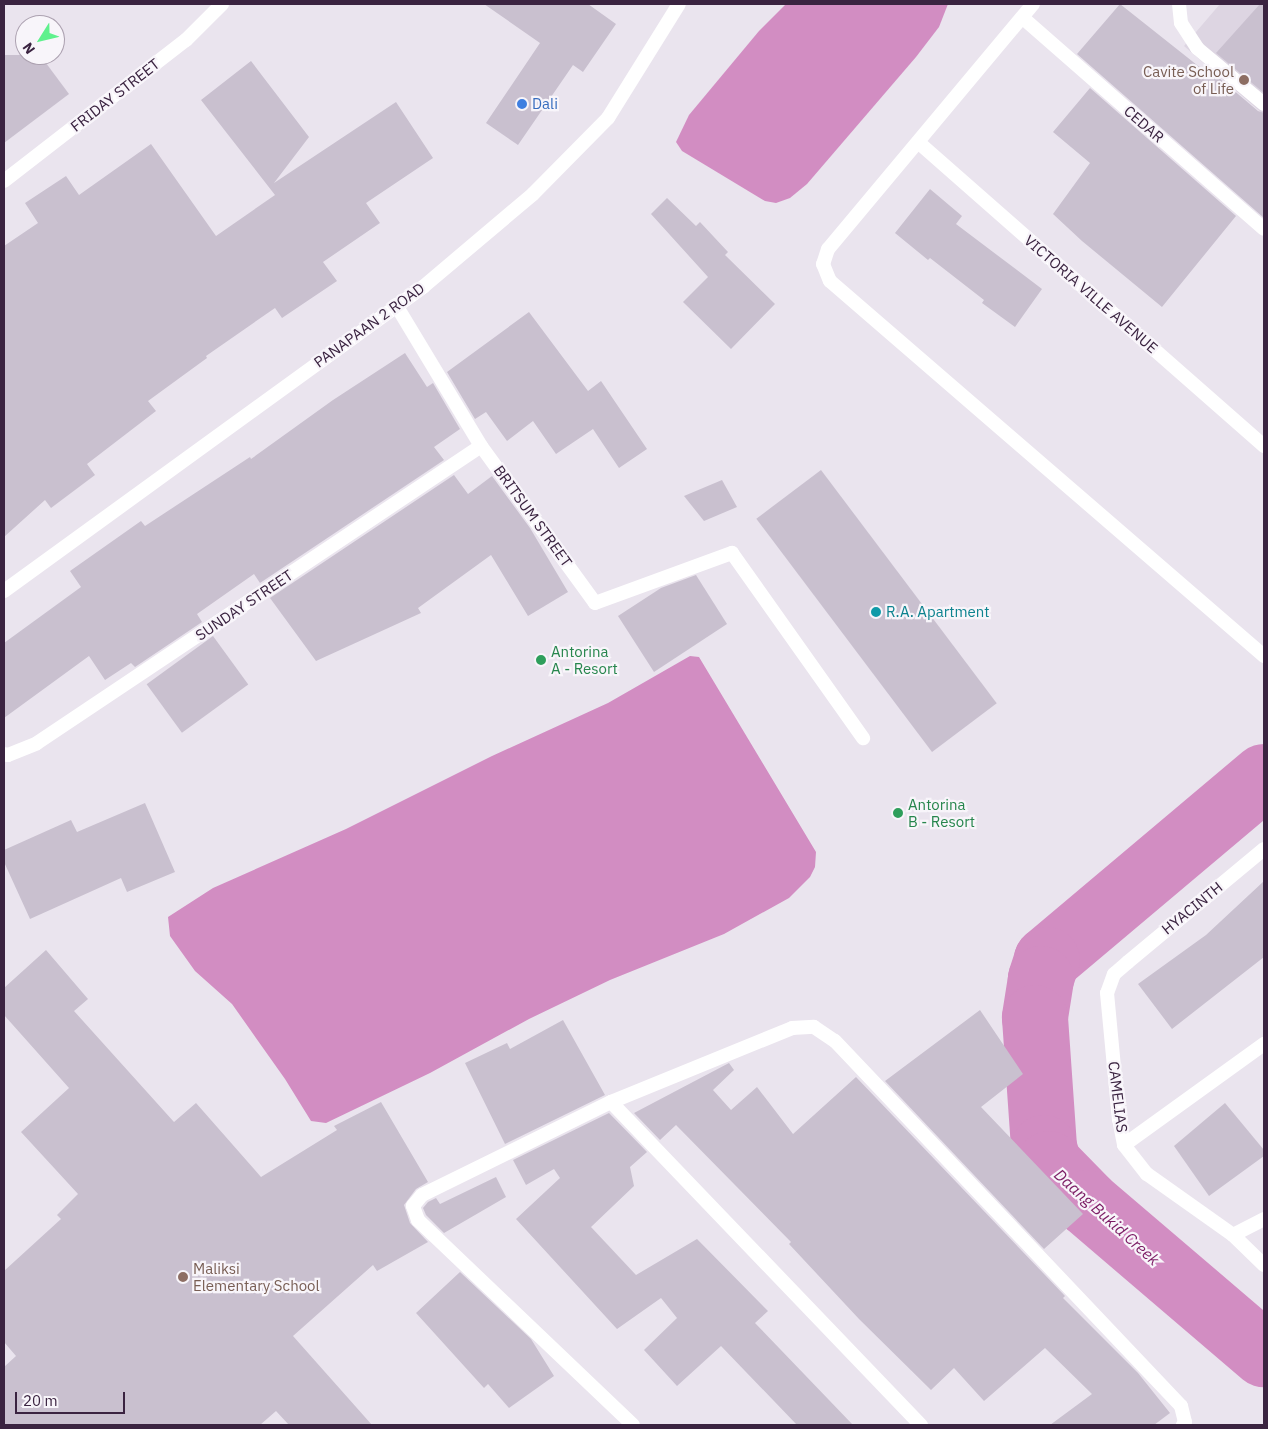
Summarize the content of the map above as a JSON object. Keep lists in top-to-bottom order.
{
  "streets": {
    "street": [
      "FRIDAY STREET",
      "CEDAR",
      "VICTORIA VILLE AVENUE",
      "PANAPAAN 2 ROAD",
      "BRITSUM STREET",
      "SUNDAY STREET",
      "HYACINTH",
      "CAMELIAS"
    ]
  },
  "crossings": [
    ["PANAPAAN 2 ROAD", "BRITSUM STREET"],
    ["BRITSUM STREET", "SUNDAY STREET"],
    ["HYACINTH", "CAMELIAS"]
  ],
  "water": ["Daang Bukid Creek"],
  "places": [
    "Cavite School of Life",
    "Dali",
    "R.A. Apartment",
    "Antorina A - Resort",
    "Antorina B - Resort",
    "Maliksi Elementary School"
  ],
  "scale_bar": "20 m",
  "north": "bottom left"
}
